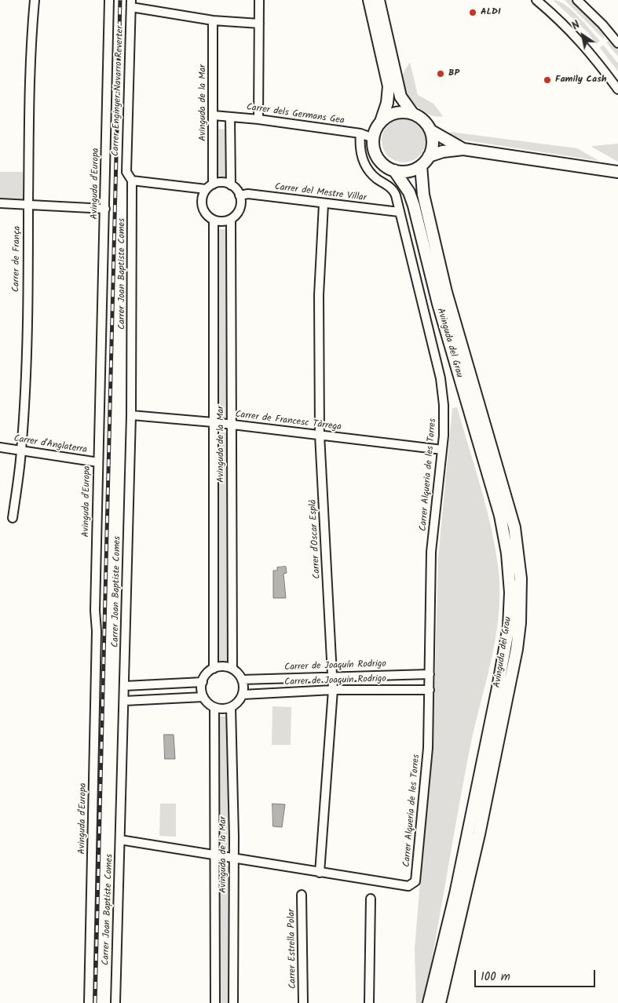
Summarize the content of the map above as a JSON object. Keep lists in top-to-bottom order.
{
  "streets": {
    "main road": ["Avinguda del Grau"],
    "street": [
      "Carrer Enginyer Navarro Reverter",
      "Avinguda de la Mar",
      "Carrer dels Germans Gea",
      "Avinguda d'Europa",
      "Carrer del Mestre Villar",
      "Carrer de França",
      "Carrer Joan Baptiste Comes",
      "Carrer de Francesc Tàrrega",
      "Carrer d'Anglaterra",
      "Carrer Alqueria de les Torres",
      "Carrer d'Oscar Esplà",
      "Carrer de Joaquín Rodrigo",
      "Carrer de Joaquin Rodrigo",
      "Carrer Estrella Polar"
    ]
  },
  "crossings": [
    ["Carrer Enginyer Navarro Reverter", "Carrer Joan Baptiste Comes"],
    ["Avinguda de la Mar", "Carrer dels Germans Gea"],
    ["Avinguda de la Mar", "Carrer del Mestre Villar"],
    ["Avinguda de la Mar", "Carrer de Francesc Tàrrega"],
    ["Avinguda de la Mar", "Carrer de Joaquín Rodrigo"],
    ["Avinguda de la Mar", "Carrer de Joaquin Rodrigo"],
    ["Carrer dels Germans Gea", "Avinguda del Grau"],
    ["Avinguda d'Europa", "Carrer d'Anglaterra"],
    ["Carrer del Mestre Villar", "Carrer Alqueria de les Torres"],
    ["Carrer del Mestre Villar", "Carrer d'Oscar Esplà"],
    ["Carrer de França", "Carrer d'Anglaterra"],
    ["Carrer Joan Baptiste Comes", "Carrer de Francesc Tàrrega"],
    ["Carrer de Francesc Tàrrega", "Carrer Alqueria de les Torres"],
    ["Carrer de Francesc Tàrrega", "Carrer d'Oscar Esplà"],
    ["Carrer Alqueria de les Torres", "Carrer d'Oscar Esplà"],
    ["Carrer Alqueria de les Torres", "Carrer de Joaquín Rodrigo"],
    ["Carrer Alqueria de les Torres", "Carrer de Joaquin Rodrigo"],
    ["Carrer d'Oscar Esplà", "Carrer de Joaquín Rodrigo"],
    ["Carrer d'Oscar Esplà", "Carrer de Joaquin Rodrigo"],
    ["Carrer de Joaquín Rodrigo", "Carrer de Joaquin Rodrigo"]
  ],
  "places": ["ALDI", "BP", "Family Cash"],
  "scale_bar": "100 m",
  "north": "top left"
}
